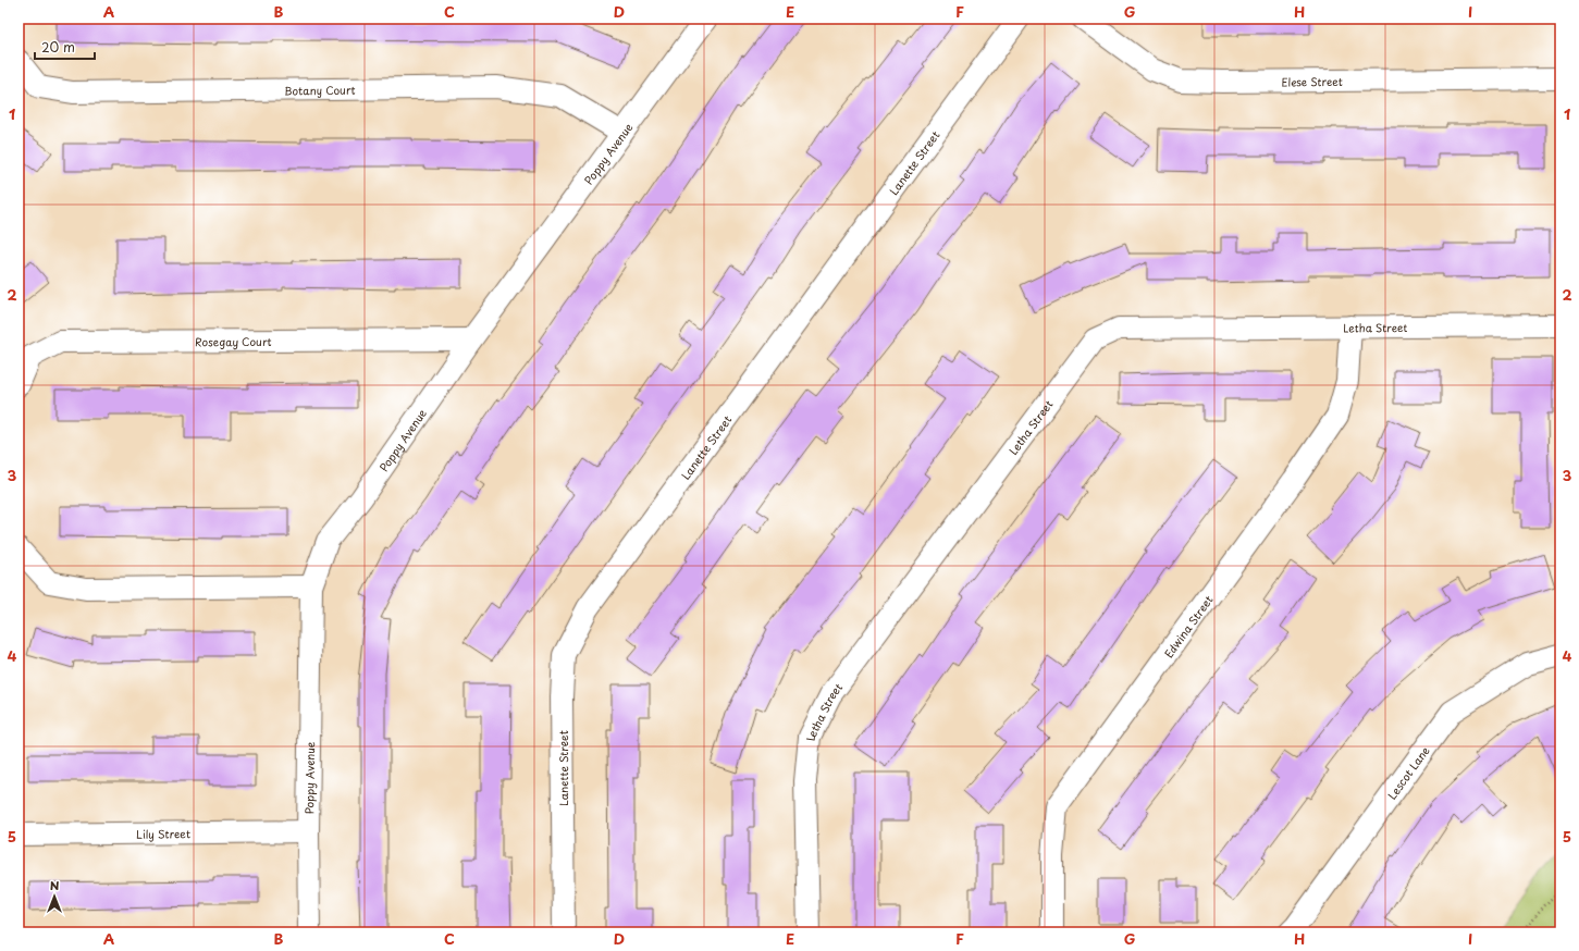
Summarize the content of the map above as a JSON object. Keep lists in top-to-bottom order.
{
  "streets": {
    "street": [
      "Elese Street",
      "Botany Court",
      "Poppy Avenue",
      "Lanette Street",
      "Letha Street",
      "Rosegay Court",
      "Edwina Street",
      "Lescot Lane",
      "Lily Street"
    ]
  },
  "crossings": [
    ["Botany Court", "Poppy Avenue"],
    ["Poppy Avenue", "Rosegay Court"],
    ["Poppy Avenue", "Lily Street"],
    ["Letha Street", "Edwina Street"]
  ],
  "scale_bar": "20 m",
  "north": "top",
  "grid": {
    "columns": [
      "A",
      "B",
      "C",
      "D",
      "E",
      "F",
      "G",
      "H",
      "I"
    ],
    "rows": [
      "1",
      "2",
      "3",
      "4",
      "5"
    ]
  }
}
